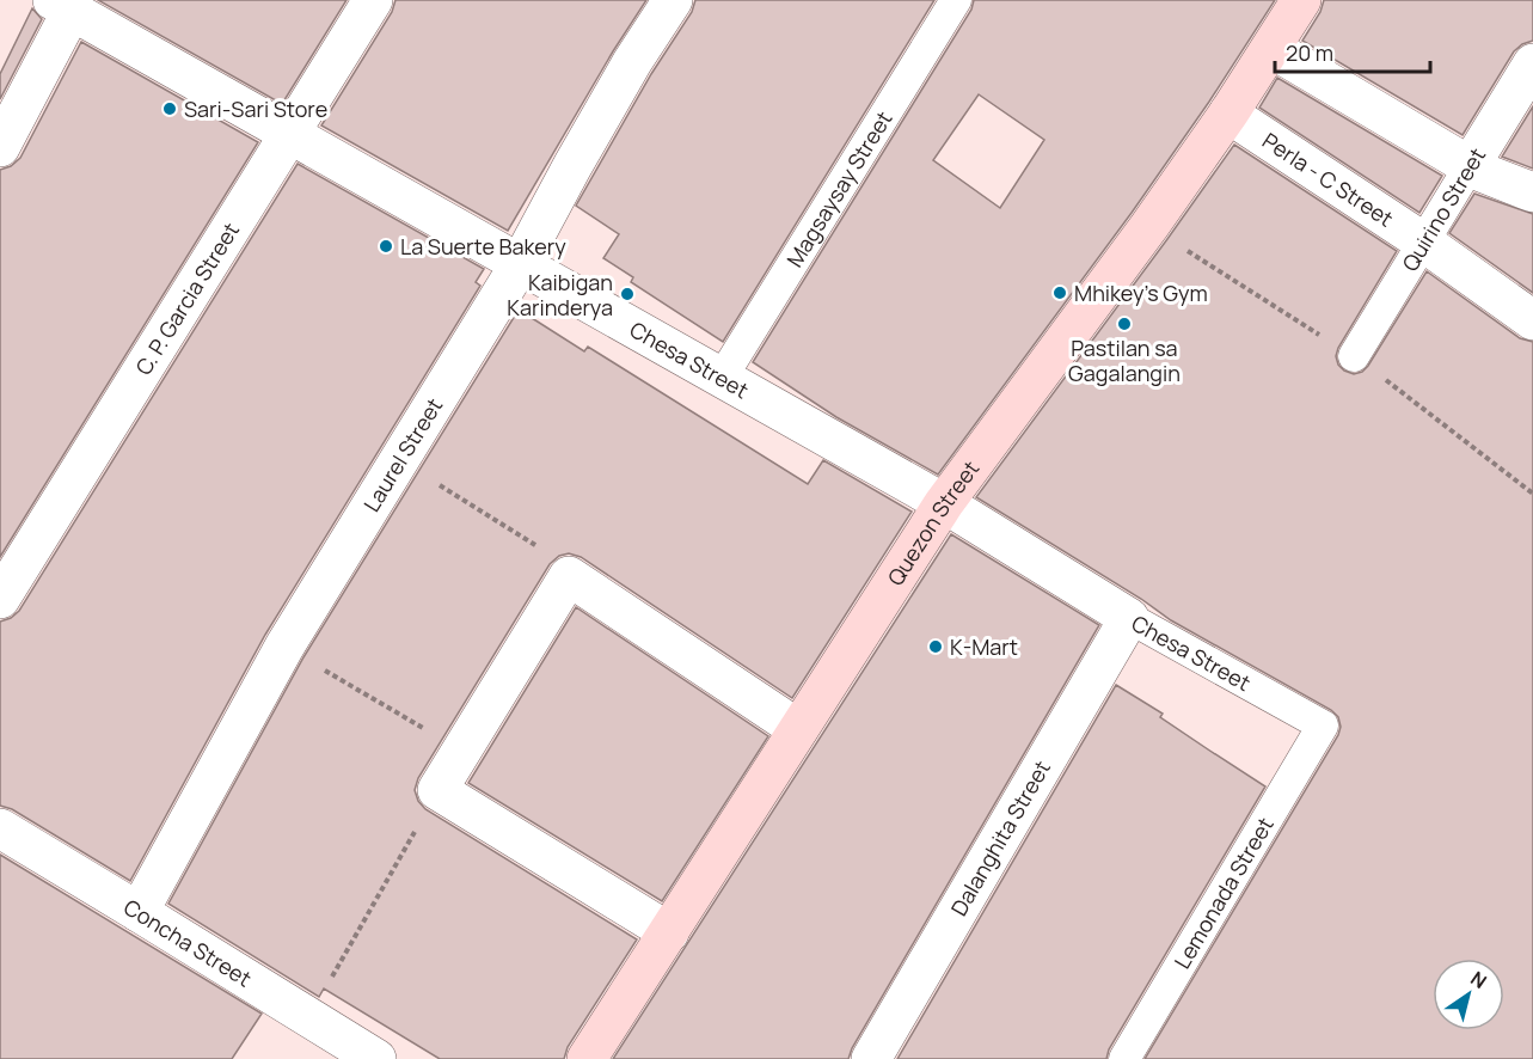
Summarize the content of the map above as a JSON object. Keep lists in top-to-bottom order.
{
  "streets": {
    "street": [
      "Perla - C Street",
      "Quirino Street",
      "C. P. Garcia Street",
      "Chesa Street",
      "Laurel Street",
      "Quezon Street",
      "Dalanghita Street",
      "Concha Street"
    ],
    "lane": ["Magsaysay Street", "Lemonada Street"]
  },
  "crossings": [
    ["Perla - C Street", "Quirino Street"],
    ["Perla - C Street", "Quezon Street"],
    ["Magsaysay Street", "Chesa Street"],
    ["C. P. Garcia Street", "Chesa Street"],
    ["Chesa Street", "Laurel Street"],
    ["Chesa Street", "Quezon Street"],
    ["Chesa Street", "Dalanghita Street"],
    ["Chesa Street", "Lemonada Street"],
    ["Laurel Street", "Concha Street"]
  ],
  "places": [
    "Sari-Sari Store",
    "La Suerte Bakery",
    "Mhikey's Gym",
    "Kaibigan Karinderya",
    "Pastilan sa Gagalangin",
    "K-Mart"
  ],
  "scale_bar": "20 m",
  "north": "top right"
}
